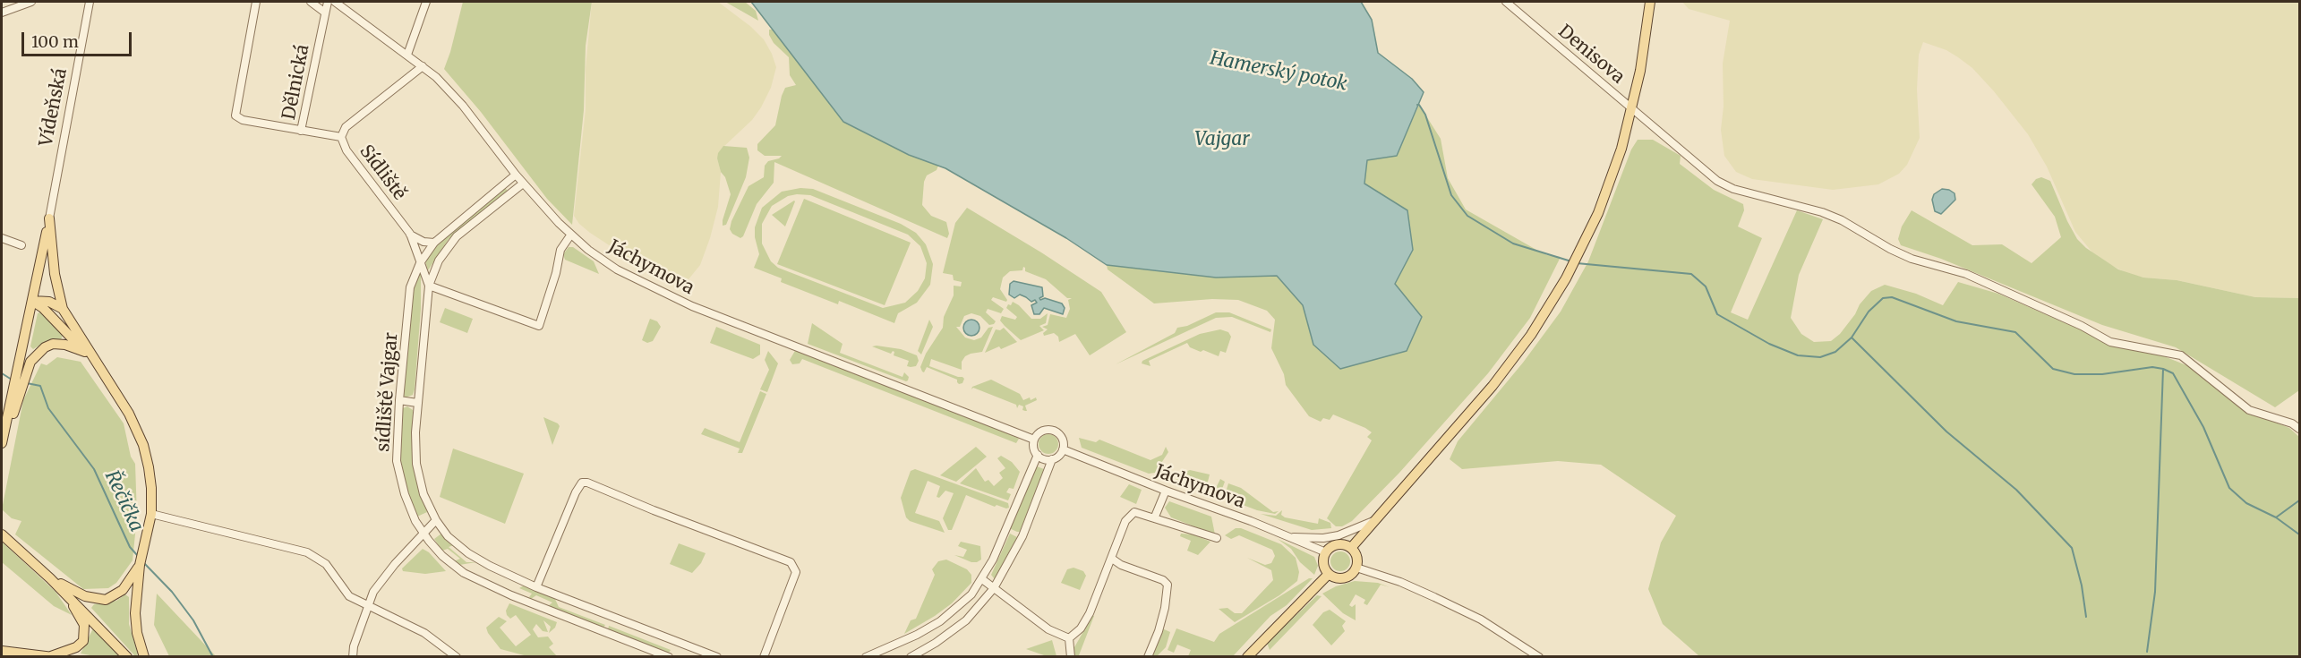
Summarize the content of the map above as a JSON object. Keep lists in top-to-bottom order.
{
  "streets": {
    "street": [
      "Denisova",
      "Dělnická",
      "Vídeňská",
      "Sídliště",
      "Jáchymova",
      "sídliště Vajgar"
    ]
  },
  "crossings": [
    ["Dělnická", "Sídliště"],
    ["Sídliště", "Jáchymova"],
    ["Sídliště", "sídliště Vajgar"],
    ["Jáchymova", "sídliště Vajgar"]
  ],
  "water": ["Hamerský potok", "Vajgar", "Řečička"],
  "scale_bar": "100 m"
}
